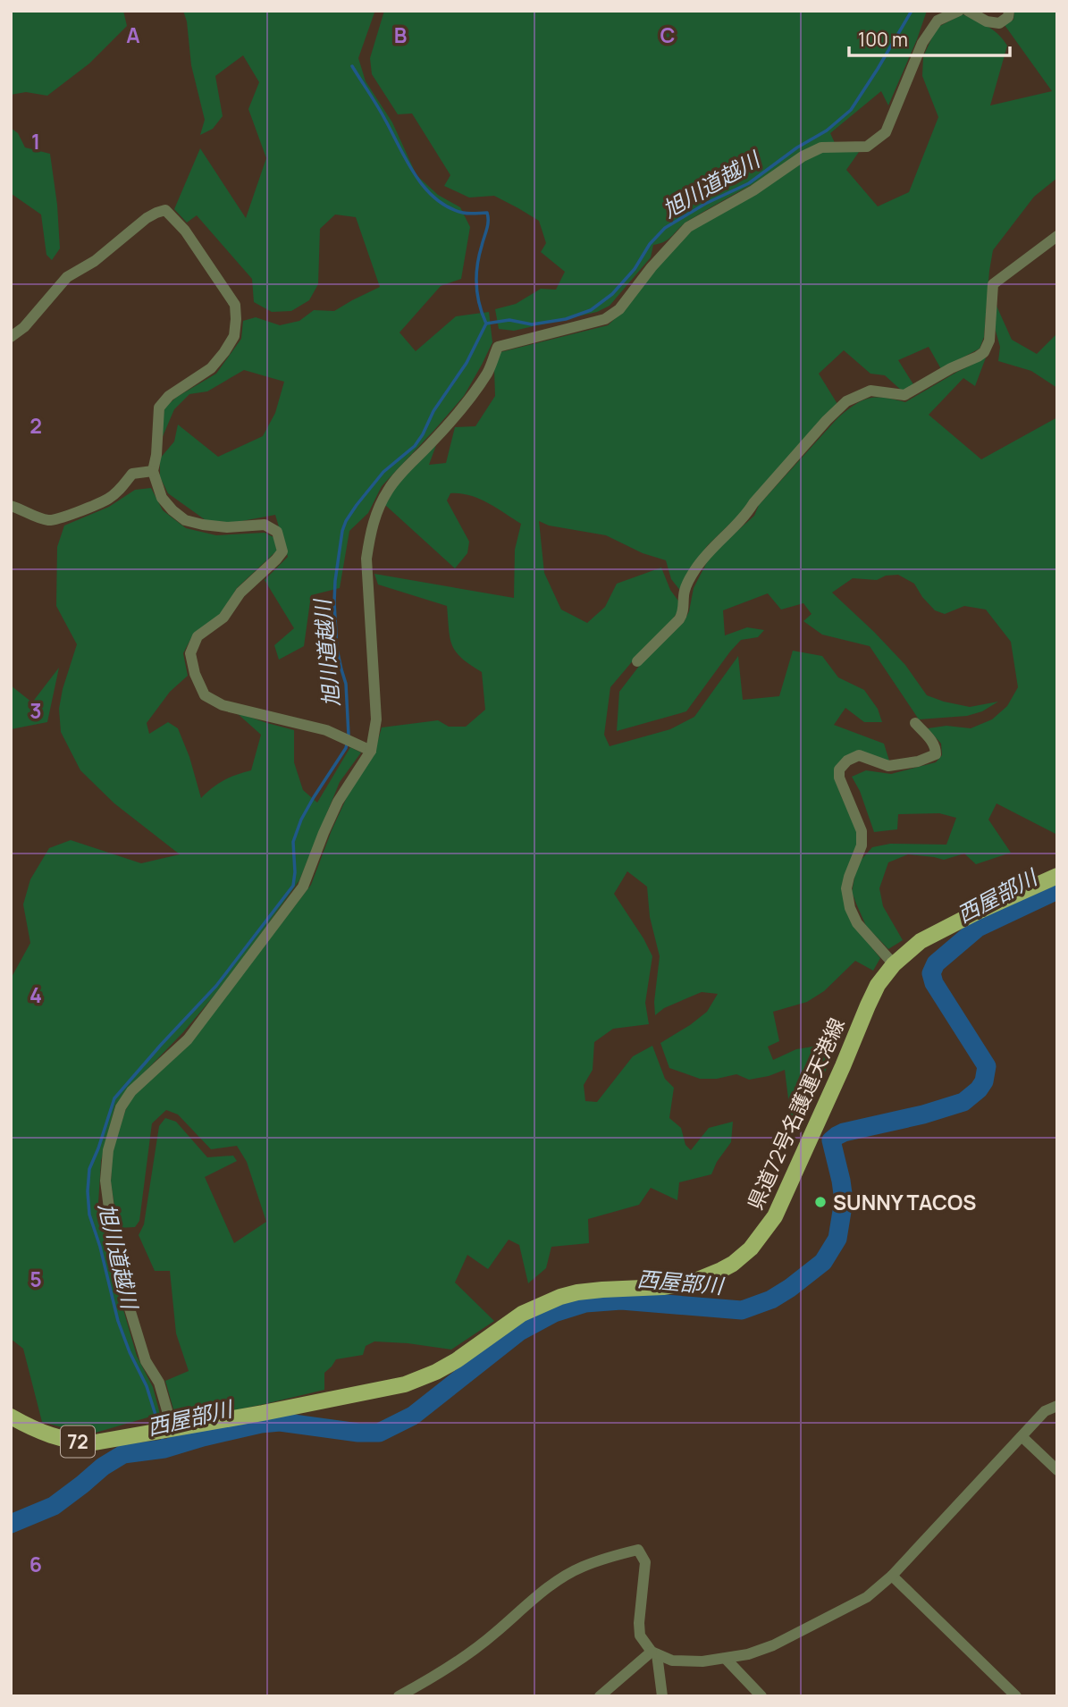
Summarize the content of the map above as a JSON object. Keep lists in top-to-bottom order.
{
  "streets": {
    "main road": ["県道72号名護運天港線", "72"]
  },
  "water": ["旭川道越川", "西屋部川"],
  "places": ["SUNNY TACOS"],
  "scale_bar": "100 m",
  "grid": {
    "columns": ["A", "B", "C"],
    "rows": [
      "1",
      "2",
      "3",
      "4",
      "5",
      "6"
    ]
  }
}
